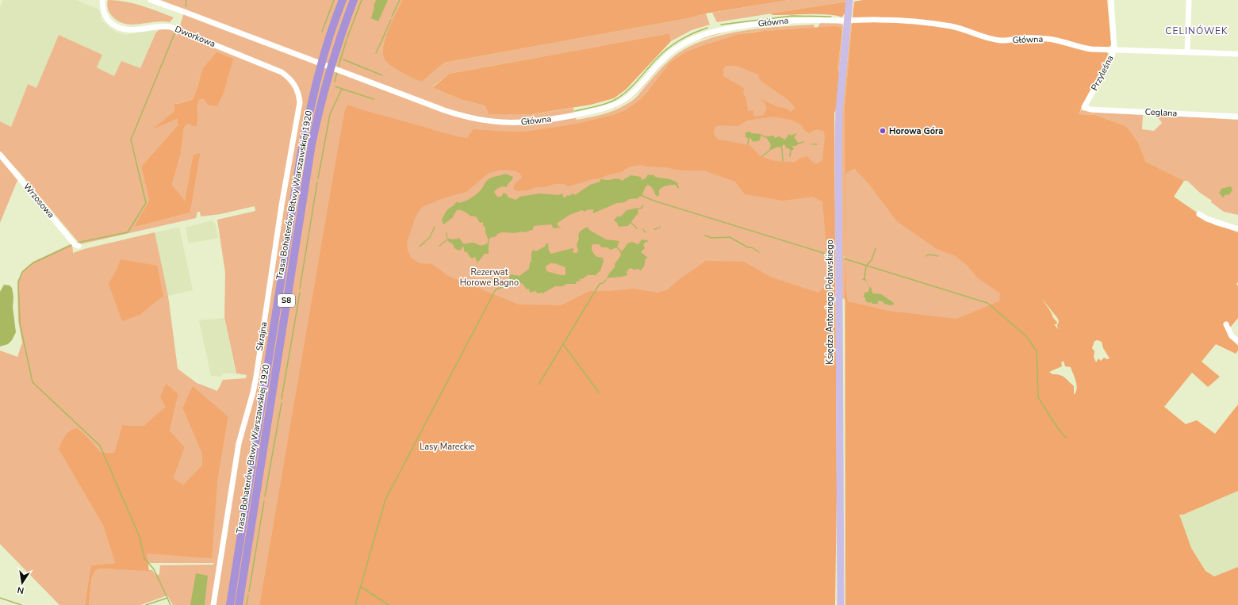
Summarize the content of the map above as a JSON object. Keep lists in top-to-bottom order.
{
  "streets": {
    "highway": ["Trasa Bohaterów Bitwy Warszawskiej 1920", "S8"],
    "main road": ["Księdza Antoniego Poławskiego"],
    "street": [
      "Główna",
      "Dworkowa",
      "Przyleśna",
      "Ceglana",
      "Wrzosowa",
      "Skrajna"
    ]
  },
  "crossings": [
    ["Główna", "Przyleśna"],
    ["Główna", "Księdza Antoniego Poławskiego"],
    ["Dworkowa", "Skrajna"],
    ["Przyleśna", "Ceglana"]
  ],
  "districts": ["CELINÓWEK"],
  "parks": ["Rezerwat Horowe Bagno", "Lasy Mareckie"],
  "places": ["Horowa Góra"],
  "north": "bottom"
}
